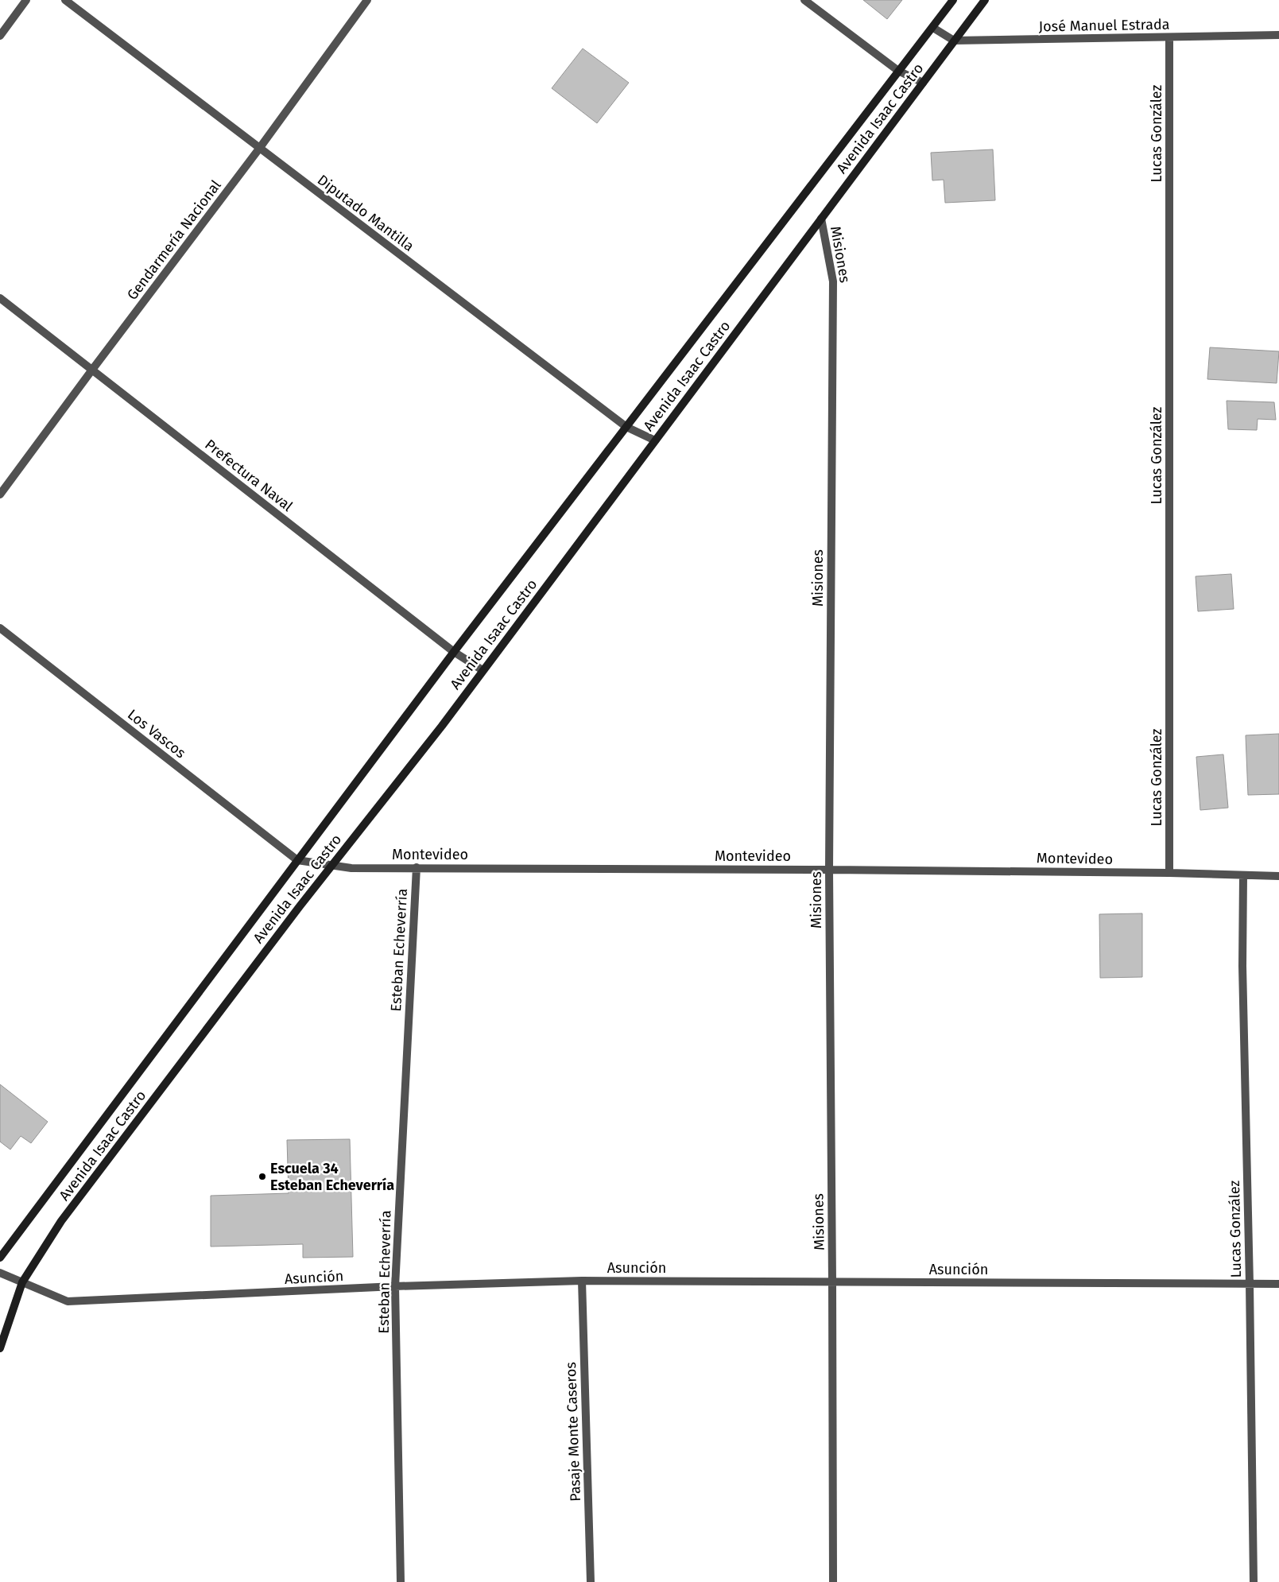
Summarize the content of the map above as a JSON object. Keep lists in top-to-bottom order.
{
  "streets": {
    "main road": ["Avenida Isaac Castro"],
    "street": [
      "José Manuel Estrada",
      "Lucas González",
      "Diputado Mantilla",
      "Gendarmería Nacional",
      "Misiones",
      "Prefectura Naval",
      "Los Vascos",
      "Montevideo",
      "Esteban Echeverría",
      "Asunción",
      "Pasaje Monte Caseros"
    ]
  },
  "crossings": [
    ["José Manuel Estrada", "Avenida Isaac Castro"],
    ["José Manuel Estrada", "Lucas González"],
    ["Avenida Isaac Castro", "Diputado Mantilla"],
    ["Avenida Isaac Castro", "Misiones"],
    ["Avenida Isaac Castro", "Prefectura Naval"],
    ["Avenida Isaac Castro", "Los Vascos"],
    ["Avenida Isaac Castro", "Montevideo"],
    ["Avenida Isaac Castro", "Asunción"],
    ["Lucas González", "Montevideo"],
    ["Lucas González", "Asunción"],
    ["Diputado Mantilla", "Gendarmería Nacional"],
    ["Gendarmería Nacional", "Prefectura Naval"],
    ["Misiones", "Montevideo"],
    ["Misiones", "Asunción"],
    ["Los Vascos", "Montevideo"],
    ["Montevideo", "Esteban Echeverría"],
    ["Esteban Echeverría", "Asunción"],
    ["Asunción", "Pasaje Monte Caseros"]
  ],
  "places": ["Escuela 34 Esteban Echeverría"]
}
